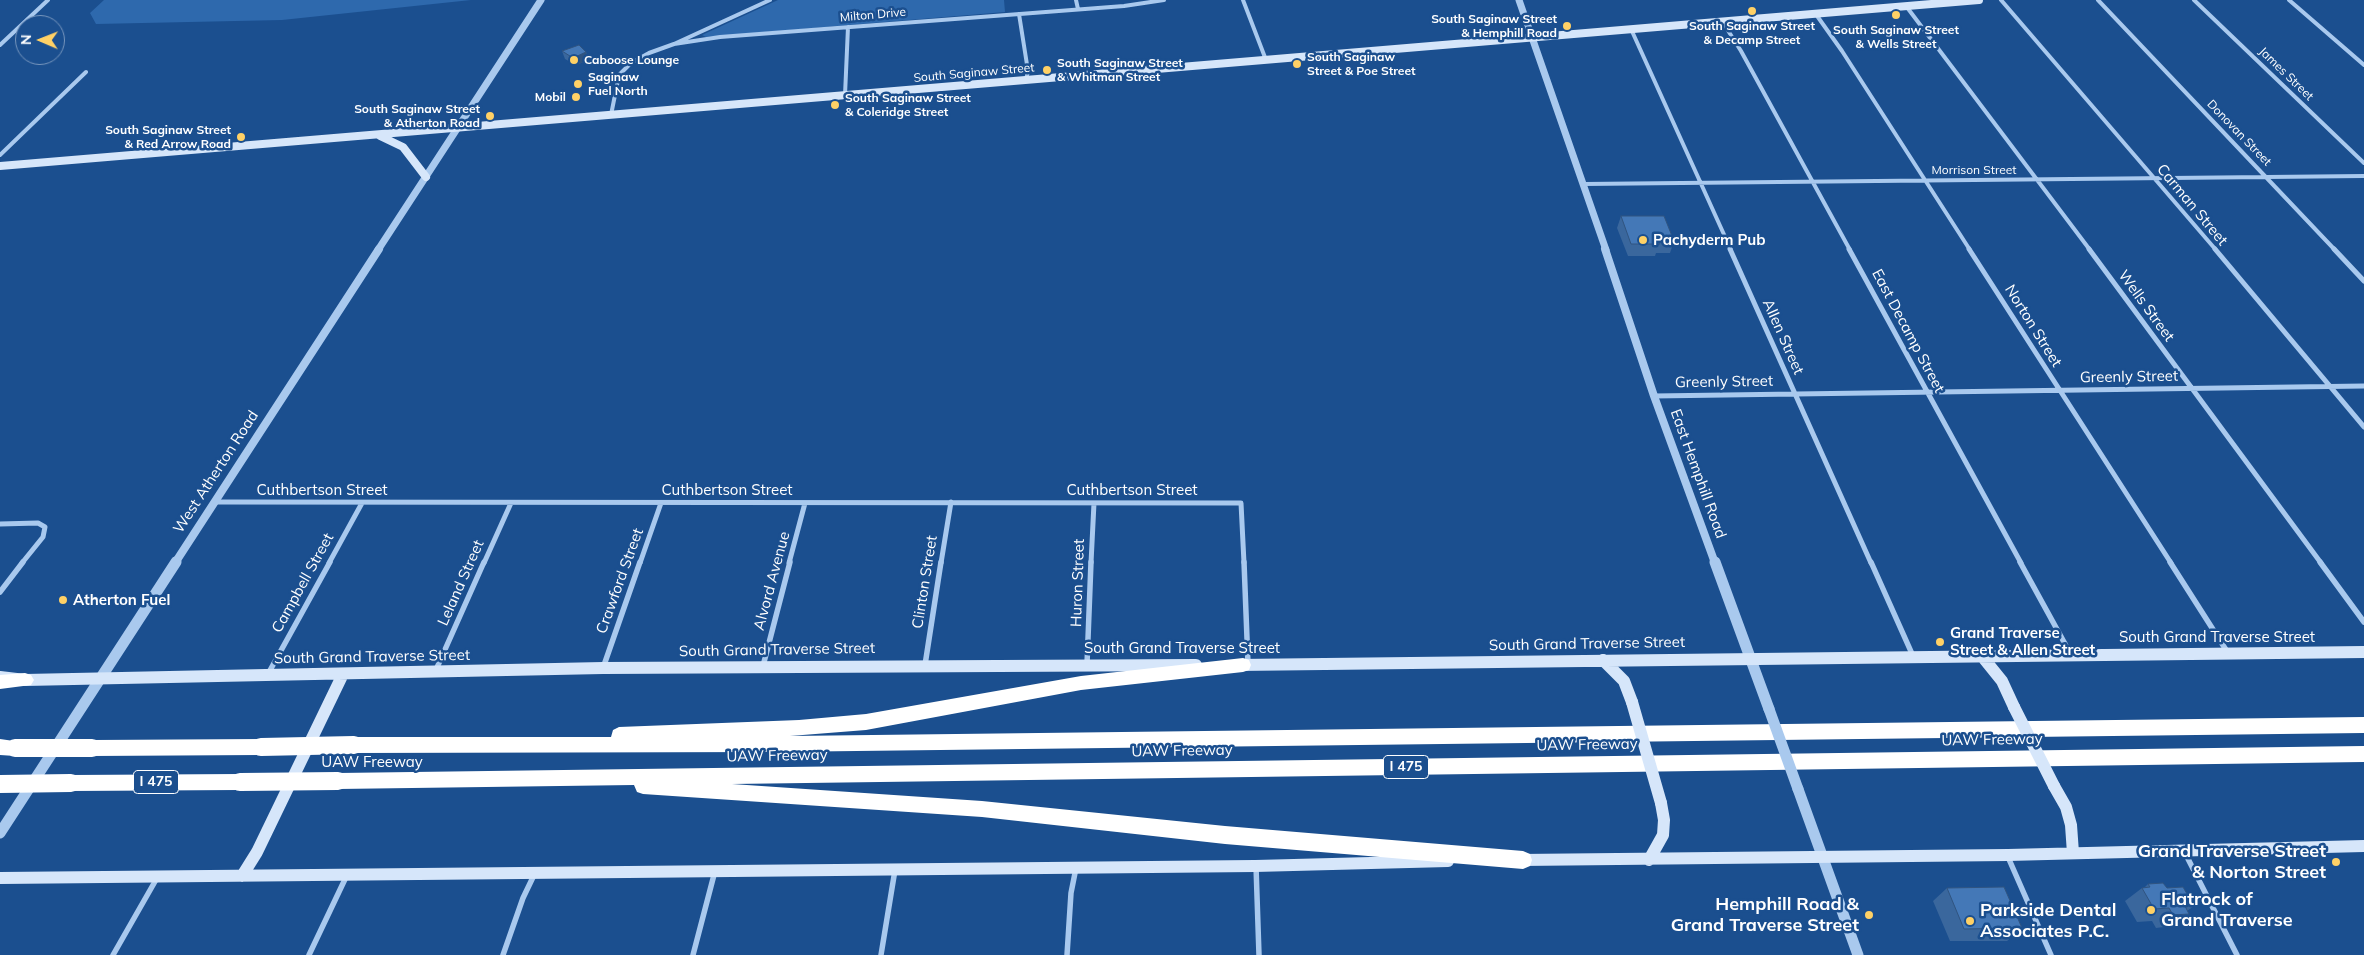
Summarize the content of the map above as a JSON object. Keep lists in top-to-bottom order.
{
  "streets": {
    "highway": ["UAW Freeway", "I 475"],
    "main road": ["South Saginaw Street", "South Grand Traverse Street"],
    "street": [
      "Milton Drive",
      "James Street",
      "Donovan Street",
      "Morrison Street",
      "Carman Street",
      "Wells Street",
      "Norton Street",
      "East Decamp Street",
      "Allen Street",
      "Greenly Street",
      "West Atherton Road",
      "East Hemphill Road",
      "Cuthbertson Street",
      "Crawford Street",
      "Alvord Avenue",
      "Clinton Street",
      "Campbell Street",
      "Leland Street",
      "Huron Street"
    ]
  },
  "crossings": [
    ["South Saginaw Street", "Wells Street"],
    ["South Saginaw Street", "Norton Street"],
    ["South Saginaw Street", "East Decamp Street"],
    ["South Saginaw Street", "Allen Street"],
    ["South Saginaw Street", "West Atherton Road"],
    ["South Saginaw Street", "East Hemphill Road"],
    ["Donovan Street", "Morrison Street"],
    ["Morrison Street", "Carman Street"],
    ["Morrison Street", "Wells Street"],
    ["Morrison Street", "Norton Street"],
    ["Morrison Street", "East Decamp Street"],
    ["Morrison Street", "Allen Street"],
    ["Morrison Street", "East Hemphill Road"],
    ["Carman Street", "Greenly Street"],
    ["Wells Street", "Greenly Street"],
    ["Norton Street", "Greenly Street"],
    ["Norton Street", "South Grand Traverse Street"],
    ["East Decamp Street", "Greenly Street"],
    ["East Decamp Street", "South Grand Traverse Street"],
    ["Allen Street", "Greenly Street"],
    ["Allen Street", "South Grand Traverse Street"],
    ["Greenly Street", "East Hemphill Road"],
    ["West Atherton Road", "Cuthbertson Street"],
    ["West Atherton Road", "South Grand Traverse Street"],
    ["East Hemphill Road", "South Grand Traverse Street"],
    ["Cuthbertson Street", "Crawford Street"],
    ["Cuthbertson Street", "Alvord Avenue"],
    ["Cuthbertson Street", "Clinton Street"],
    ["Cuthbertson Street", "Campbell Street"],
    ["Cuthbertson Street", "Leland Street"],
    ["Cuthbertson Street", "Huron Street"],
    ["Cuthbertson Street", "South Grand Traverse Street"],
    ["Crawford Street", "South Grand Traverse Street"],
    ["Alvord Avenue", "South Grand Traverse Street"],
    ["Clinton Street", "South Grand Traverse Street"],
    ["Campbell Street", "South Grand Traverse Street"],
    ["Leland Street", "South Grand Traverse Street"],
    ["Huron Street", "South Grand Traverse Street"]
  ],
  "places": [
    "South Saginaw Street & Decamp Street",
    "South Saginaw Street & Wells Street",
    "South Saginaw Street & Hemphill Road",
    "Caboose Lounge",
    "South Saginaw Street & Poe Street",
    "South Saginaw Street & Whitman Street",
    "Saginaw Fuel North",
    "Mobil",
    "South Saginaw Street & Coleridge Street",
    "South Saginaw Street & Atherton Road",
    "South Saginaw Street & Red Arrow Road",
    "Pachyderm Pub",
    "Atherton Fuel",
    "Grand Traverse Street & Allen Street",
    "Grand Traverse Street & Norton Street",
    "Flatrock of Grand Traverse",
    "Hemphill Road & Grand Traverse Street",
    "Parkside Dental Associates P.C."
  ],
  "north": "left"
}
